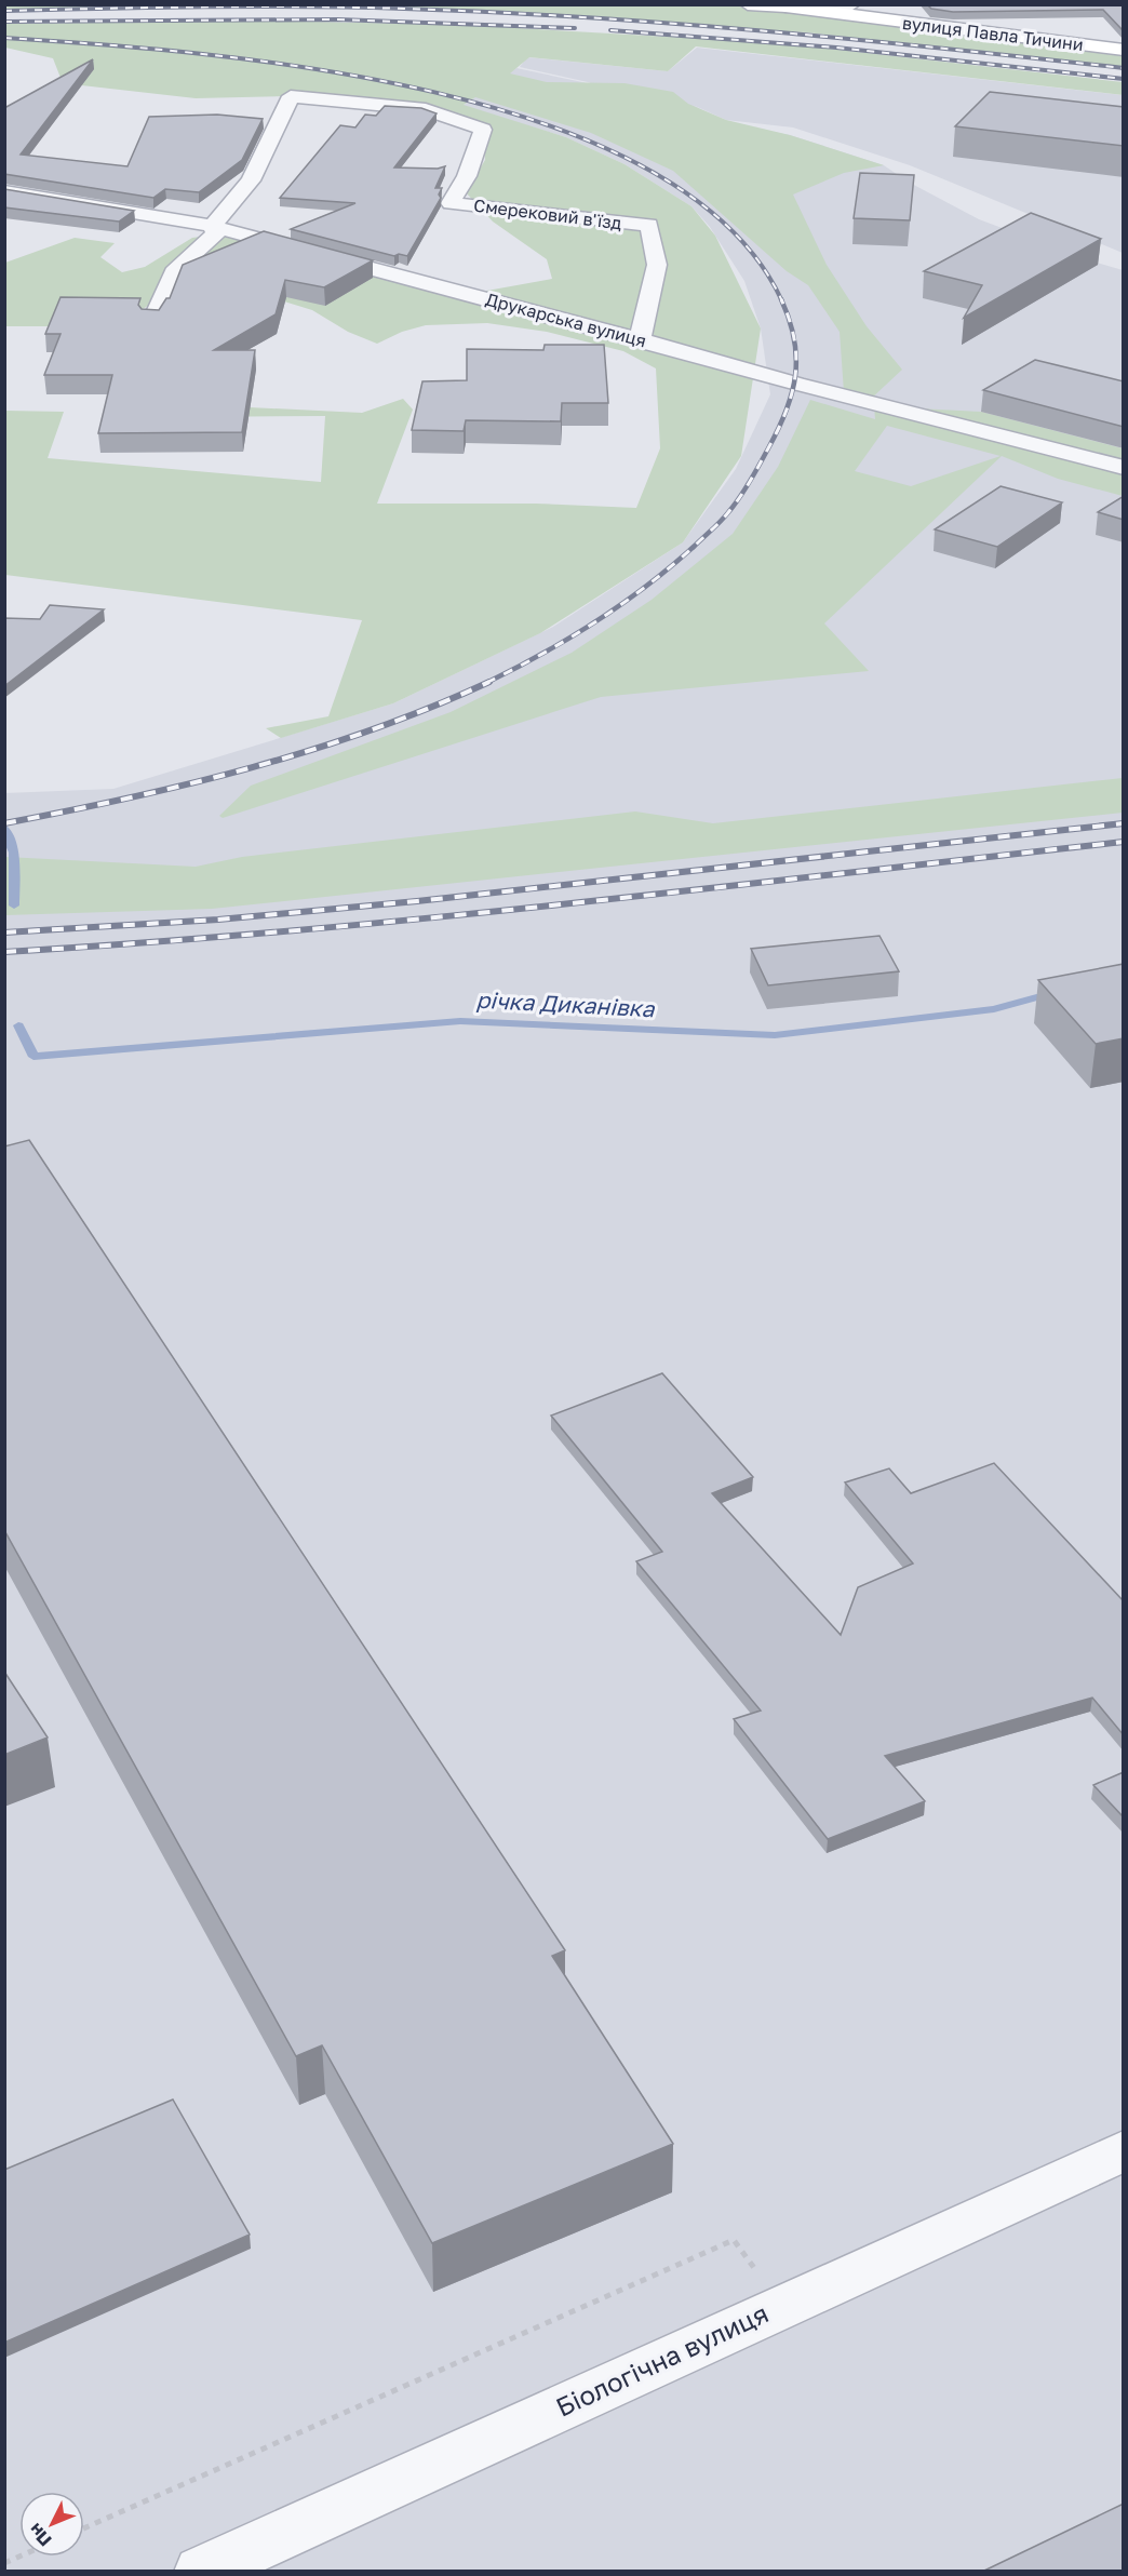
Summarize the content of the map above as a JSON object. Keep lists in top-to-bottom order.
{
  "streets": {
    "main road": ["вулиця Павла Тичини"],
    "street": ["Смерековий в'їзд", "Друкарська вулиця", "Біологічна вулиця"]
  },
  "crossings": [
    ["Смерековий в'їзд", "Друкарська вулиця"]
  ],
  "water": ["річка Диканівка"],
  "north": "bottom left"
}
